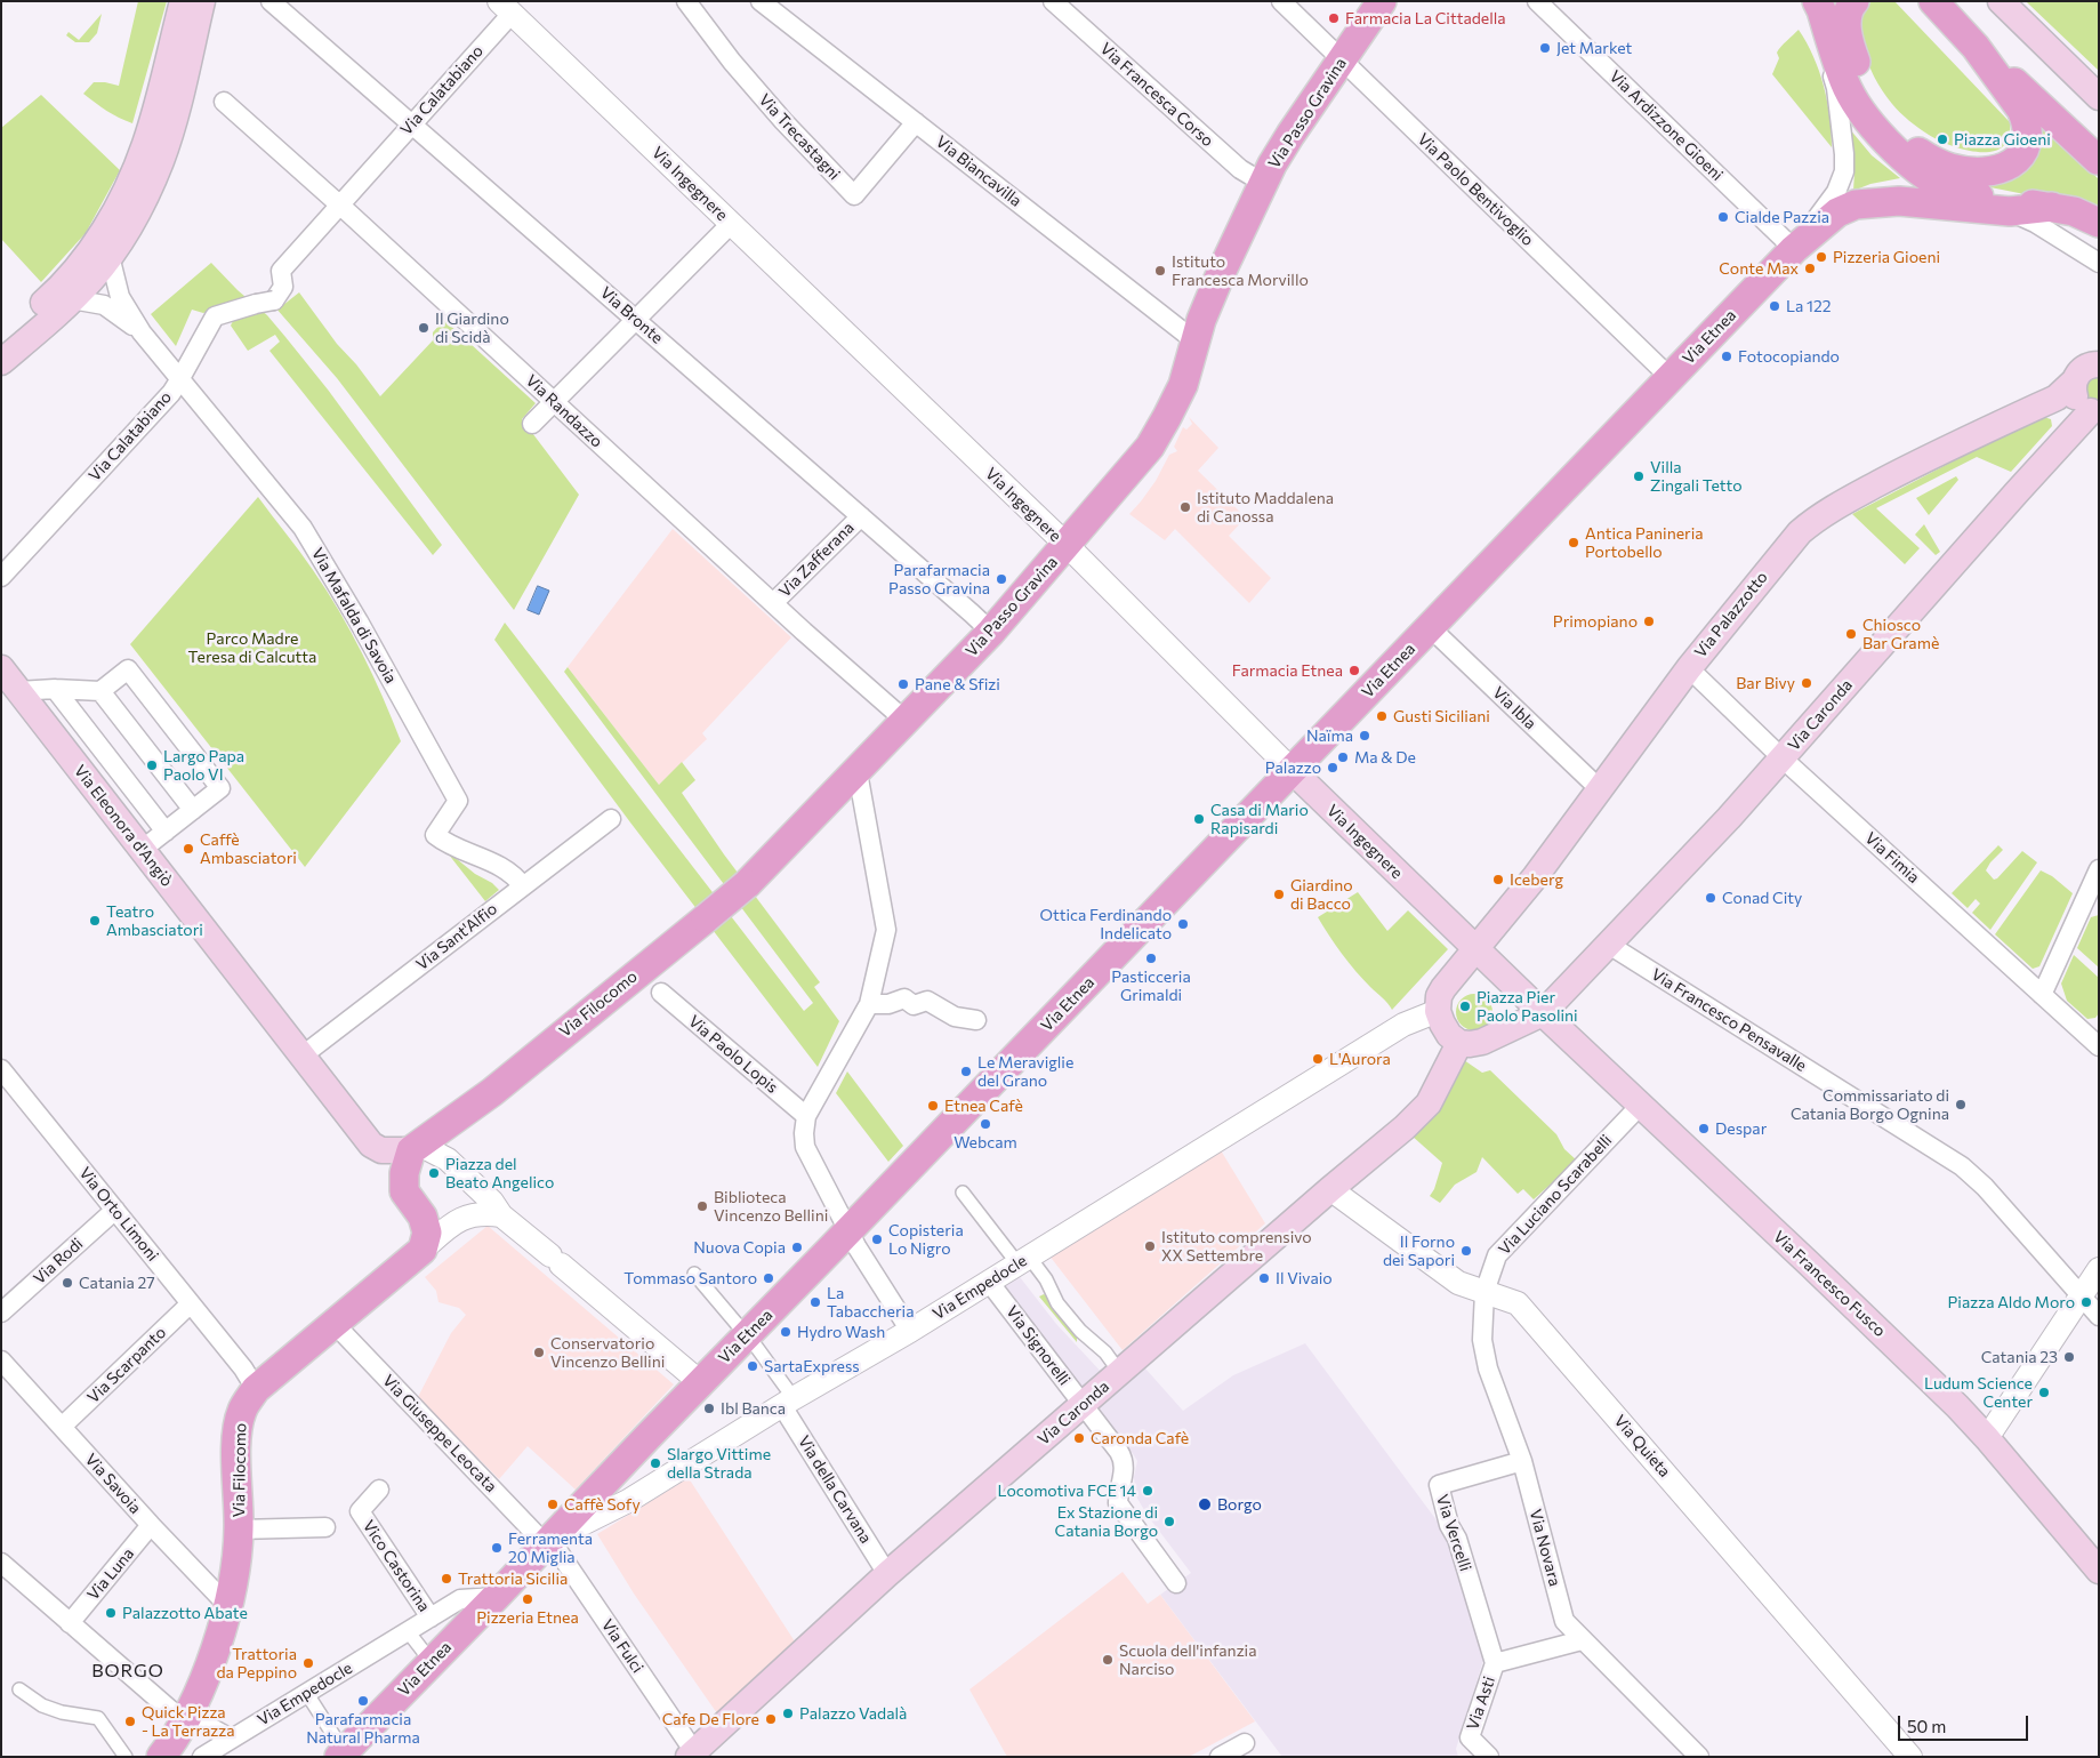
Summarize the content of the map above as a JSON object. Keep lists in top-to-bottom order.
{
  "streets": {
    "main road": [
      "Via Passo Gravina",
      "Via Ingegnere",
      "Via Etnea",
      "Via Palazzotto",
      "Via Caronda",
      "Via Eleonora d'Angiò",
      "Via Filocomo",
      "Via Francesco Fusco"
    ],
    "street": [
      "Via Calatabiano",
      "Via Francesca Corso",
      "Via Ardizzone Gioeni",
      "Via Trecastagni",
      "Via Biancavilla",
      "Via Paolo Bentivoglio",
      "Via Bronte",
      "Via Randazzo",
      "Via Zafferana",
      "Via Mafalda di Savoia",
      "Via Ibla",
      "Via Fimia",
      "Via Sant'Alfio",
      "Via Francesco Pensavalle",
      "Via Paolo Lopis",
      "Via Luciano Scarabelli",
      "Via Orto Limoni",
      "Via Rodi",
      "Via Empedocle",
      "Via Signorelli",
      "Via Scarpanto",
      "Via Giuseppe Leocata",
      "Via Quieta",
      "Via Savoia",
      "Via della Carvana",
      "Via Vercelli",
      "Via Novara",
      "Vico Castorina",
      "Via Luna",
      "Via Fulci",
      "Via Asti"
    ]
  },
  "crossings": [
    ["Via Calatabiano", "Via Ingegnere"],
    ["Via Calatabiano", "Via Bronte"],
    ["Via Calatabiano", "Via Randazzo"],
    ["Via Calatabiano", "Via Mafalda di Savoia"],
    ["Via Francesca Corso", "Via Passo Gravina"],
    ["Via Passo Gravina", "Via Biancavilla"],
    ["Via Passo Gravina", "Via Ingegnere"],
    ["Via Passo Gravina", "Via Paolo Bentivoglio"],
    ["Via Passo Gravina", "Via Bronte"],
    ["Via Passo Gravina", "Via Randazzo"],
    ["Via Passo Gravina", "Via Filocomo"],
    ["Via Ardizzone Gioeni", "Via Etnea"],
    ["Via Trecastagni", "Via Biancavilla"],
    ["Via Ingegnere", "Via Etnea"],
    ["Via Ingegnere", "Via Palazzotto"],
    ["Via Ingegnere", "Via Caronda"],
    ["Via Ingegnere", "Via Francesco Fusco"],
    ["Via Paolo Bentivoglio", "Via Etnea"],
    ["Via Bronte", "Via Zafferana"],
    ["Via Etnea", "Via Ibla"],
    ["Via Etnea", "Via Empedocle"],
    ["Via Etnea", "Via Giuseppe Leocata"],
    ["Via Etnea", "Via Fulci"],
    ["Via Randazzo", "Via Zafferana"],
    ["Via Palazzotto", "Via Ibla"],
    ["Via Palazzotto", "Via Fimia"],
    ["Via Palazzotto", "Via Empedocle"],
    ["Via Mafalda di Savoia", "Via Sant'Alfio"],
    ["Via Caronda", "Via Fimia"],
    ["Via Caronda", "Via Francesco Pensavalle"],
    ["Via Caronda", "Via Francesco Fusco"],
    ["Via Caronda", "Via Signorelli"],
    ["Via Caronda", "Via Quieta"],
    ["Via Caronda", "Via della Carvana"],
    ["Via Caronda", "Via Fulci"],
    ["Via Eleonora d'Angiò", "Via Sant'Alfio"],
    ["Via Eleonora d'Angiò", "Via Filocomo"],
    ["Via Filocomo", "Via Orto Limoni"],
    ["Via Filocomo", "Via Giuseppe Leocata"],
    ["Via Filocomo", "Via Savoia"],
    ["Via Luciano Scarabelli", "Via Francesco Fusco"],
    ["Via Luciano Scarabelli", "Via Quieta"],
    ["Via Luciano Scarabelli", "Via Novara"],
    ["Via Orto Limoni", "Via Rodi"],
    ["Via Orto Limoni", "Via Scarpanto"],
    ["Via Empedocle", "Via Signorelli"],
    ["Via Empedocle", "Via Giuseppe Leocata"],
    ["Via Empedocle", "Via della Carvana"],
    ["Via Empedocle", "Vico Castorina"],
    ["Via Empedocle", "Via Fulci"],
    ["Via Scarpanto", "Via Savoia"],
    ["Via Giuseppe Leocata", "Via Fulci"],
    ["Via Quieta", "Via Novara"],
    ["Via Savoia", "Via Luna"],
    ["Via Vercelli", "Via Novara"],
    ["Via Vercelli", "Via Asti"],
    ["Via Novara", "Via Asti"]
  ],
  "districts": ["BORGO"],
  "parks": ["Parco Madre Teresa di Calcutta"],
  "places": [
    "Farmacia La Cittadella",
    "Jet Market",
    "Piazza Gioeni",
    "Cialde Pazzia",
    "Pizzeria Gioeni",
    "Conte Max",
    "Istituto Francesca Morvillo",
    "La 122",
    "Il Giardino di Scidà",
    "Fotocopiando",
    "Villa Zingali Tetto",
    "Istituto Maddalena di Canossa",
    "Antica Panineria Portobello",
    "Parafarmacia Passo Gravina",
    "Primopiano",
    "Chiosco Bar Gramè",
    "Farmacia Etnea",
    "Bar Bivy",
    "Pane & Sfizi",
    "Gusti Siciliani",
    "Naïma",
    "Ma & De",
    "Largo Papa Paolo VI",
    "Palazzo",
    "Casa di Mario Rapisardi",
    "Caffè Ambasciatori",
    "Iceberg",
    "Giardino di Bacco",
    "Conad City",
    "Teatro Ambasciatori",
    "Ottica Ferdinando Indelicato",
    "Pasticceria Grimaldi",
    "Piazza Pier Paolo Pasolini",
    "L'Aurora",
    "Le Meraviglie del Grano",
    "Commissariato di Catania Borgo Ognina",
    "Etnea Cafè",
    "Webcam",
    "Despar",
    "Piazza del Beato Angelico",
    "Biblioteca Vincenzo Bellini",
    "Copisteria Lo Nigro",
    "Istituto comprensivo XX Settembre",
    "Nuova Copia",
    "Il Forno dei Sapori",
    "Tommaso Santoro",
    "Il Vivaio",
    "Catania 27",
    "La Tabaccheria",
    "Piazza Aldo Moro",
    "Hydro Wash",
    "Conservatorio Vincenzo Bellini",
    "Catania 23",
    "SartaExpress",
    "Ludum Science Center",
    "Ibl Banca",
    "Caronda Cafè",
    "Slargo Vittime della Strada",
    "Locomotiva FCE 14",
    "Caffè Sofy",
    "Borgo",
    "Ex Stazione di Catania Borgo",
    "Ferramenta 20 Miglia",
    "Trattoria Sicilia",
    "Pizzeria Etnea",
    "Palazzotto Abate",
    "Scuola dell'infanzia Narciso",
    "Trattoria da Peppino",
    "Parafarmacia Natural Pharma",
    "Palazzo Vadalà",
    "Cafe De Flore",
    "Quick Pizza - La Terrazza"
  ],
  "scale_bar": "50 m"
}
